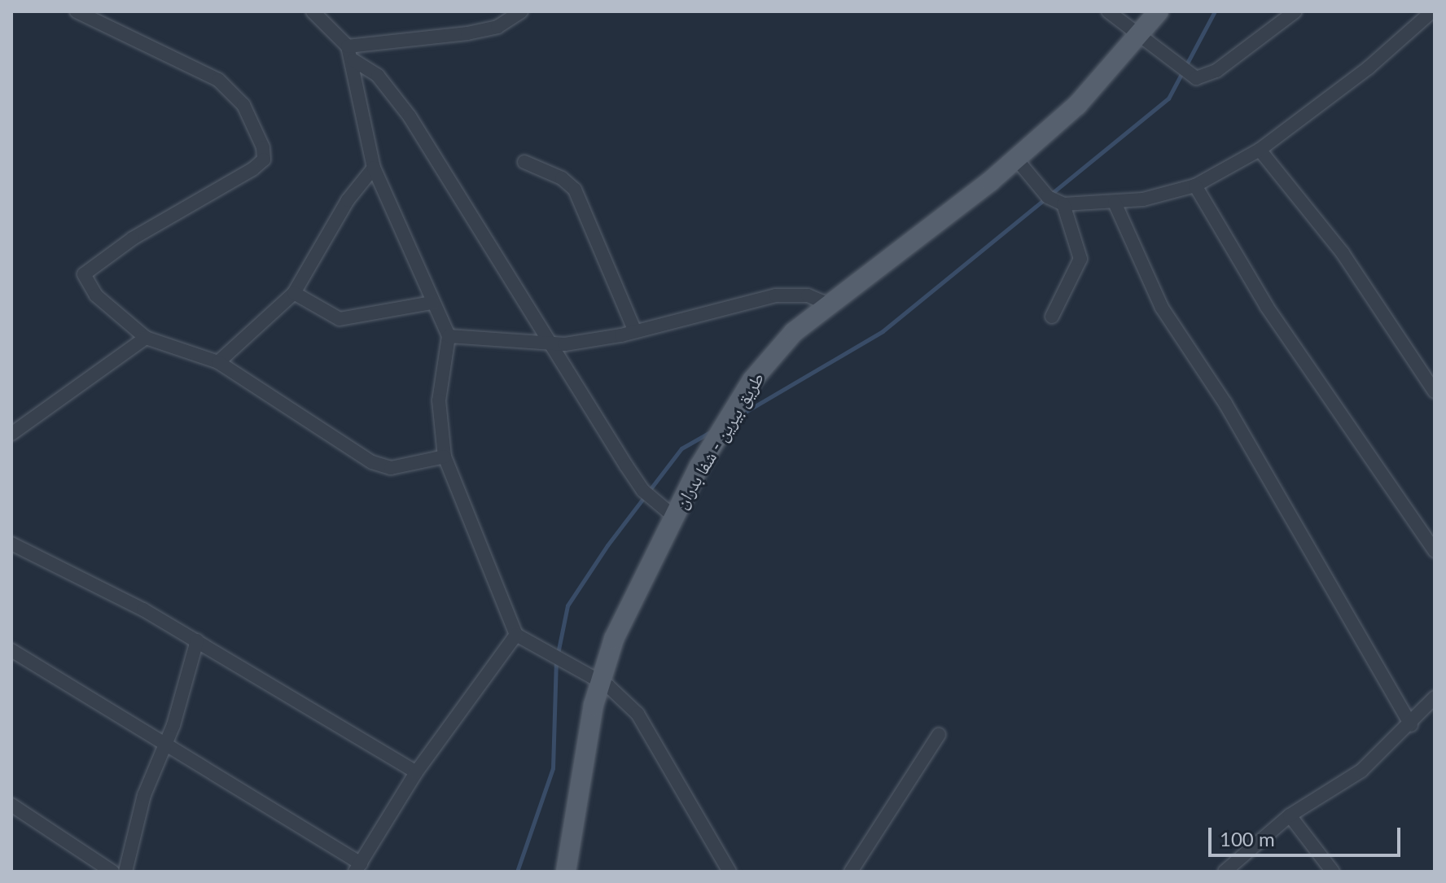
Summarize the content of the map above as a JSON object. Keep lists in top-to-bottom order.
{
  "streets": {
    "main road": ["طريق بيرين - شفا بدران"]
  },
  "scale_bar": "100 m"
}
